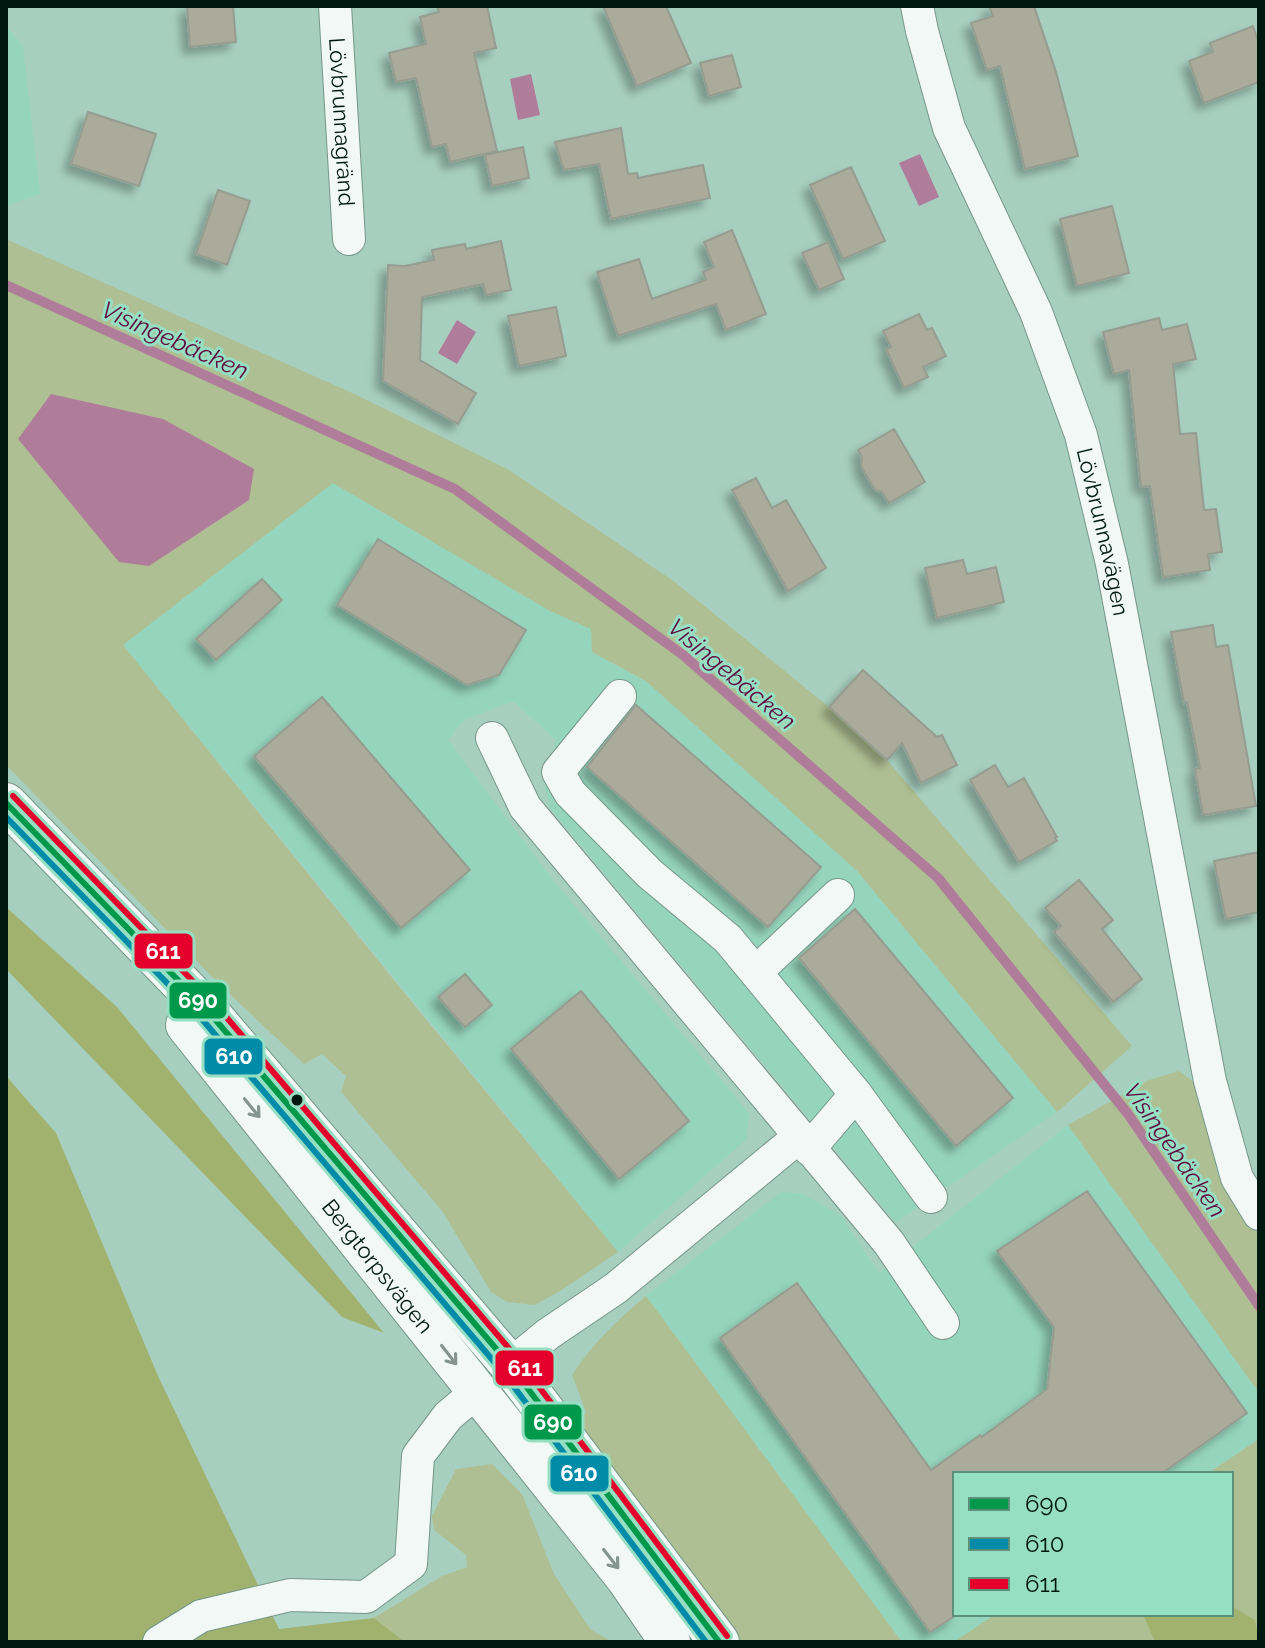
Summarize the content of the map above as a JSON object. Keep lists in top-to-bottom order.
{
  "streets": {
    "main road": ["Bergtorpsvägen"],
    "street": ["Lövbrunnagränd", "Lövbrunnavägen"]
  },
  "water": ["Visingebäcken"],
  "lines": ["transit line 611", "transit line 690", "transit line 610"],
  "legend": ["690", "610", "611"]
}
